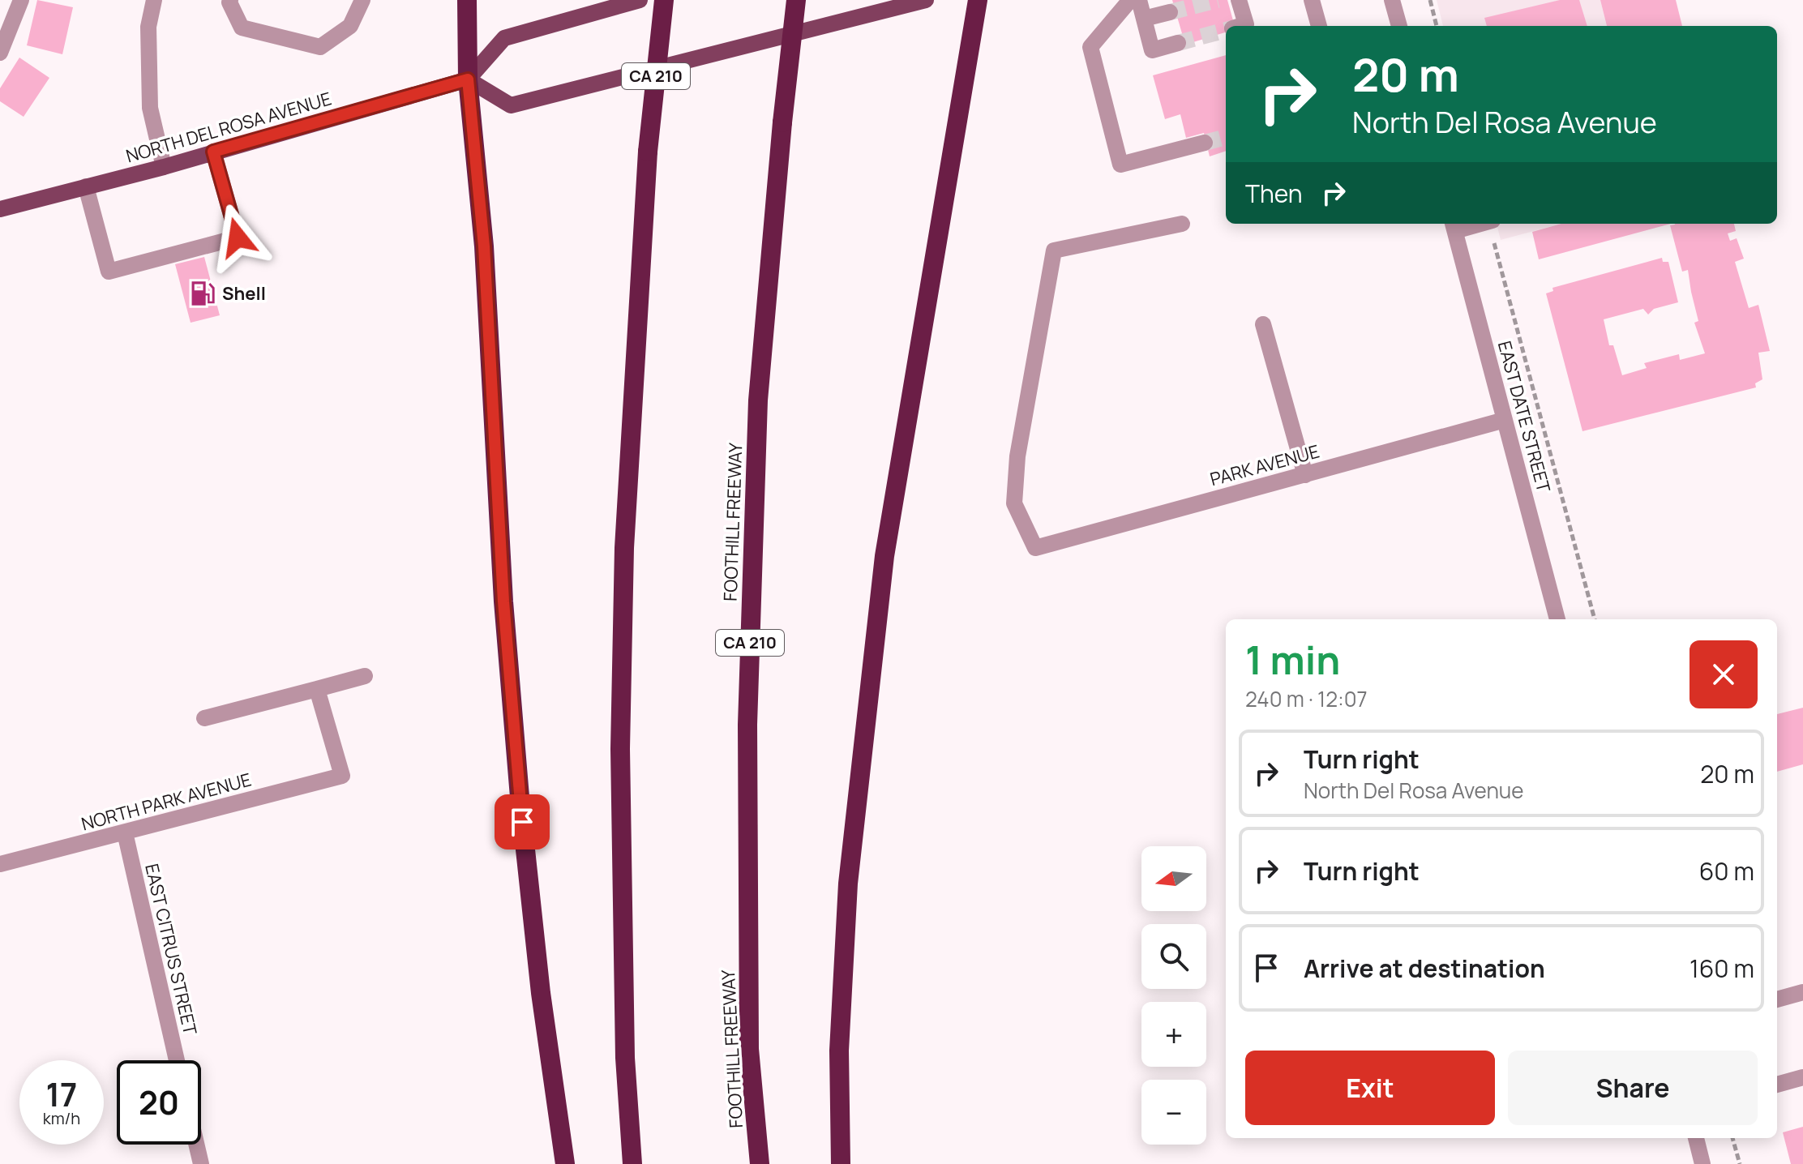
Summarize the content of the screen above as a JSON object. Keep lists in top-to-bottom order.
{
  "streets": {
    "highway": ["CA 210", "FOOTHILL FREEWAY"],
    "main road": ["NORTH DEL ROSA AVENUE"],
    "street": [
      "EAST DATE STREET",
      "PARK AVENUE",
      "NORTH PARK AVENUE",
      "EAST CITRUS STREET"
    ]
  },
  "crossings": [
    ["EAST DATE STREET", "PARK AVENUE"],
    ["NORTH PARK AVENUE", "EAST CITRUS STREET"]
  ],
  "places": {
    "fuel station": ["Shell"]
  },
  "north": "left",
  "page": {
    "turn": ["20 m", "North Del Rosa Avenue"],
    "then": "Then",
    "heading": ["1 min", "240 m · 12:07"],
    "list": [
      {
        "name": "Turn right",
        "note": "North Del Rosa Avenue",
        "value": "20 m"
      },
      {
        "name": "Turn right",
        "value": "60 m"
      },
      {
        "name": "Arrive at destination",
        "value": "160 m"
      }
    ],
    "map_buttons": ["+", "−"],
    "buttons": ["Exit", "Share"],
    "speed": "17 km/h",
    "limit": "20"
  }
}
